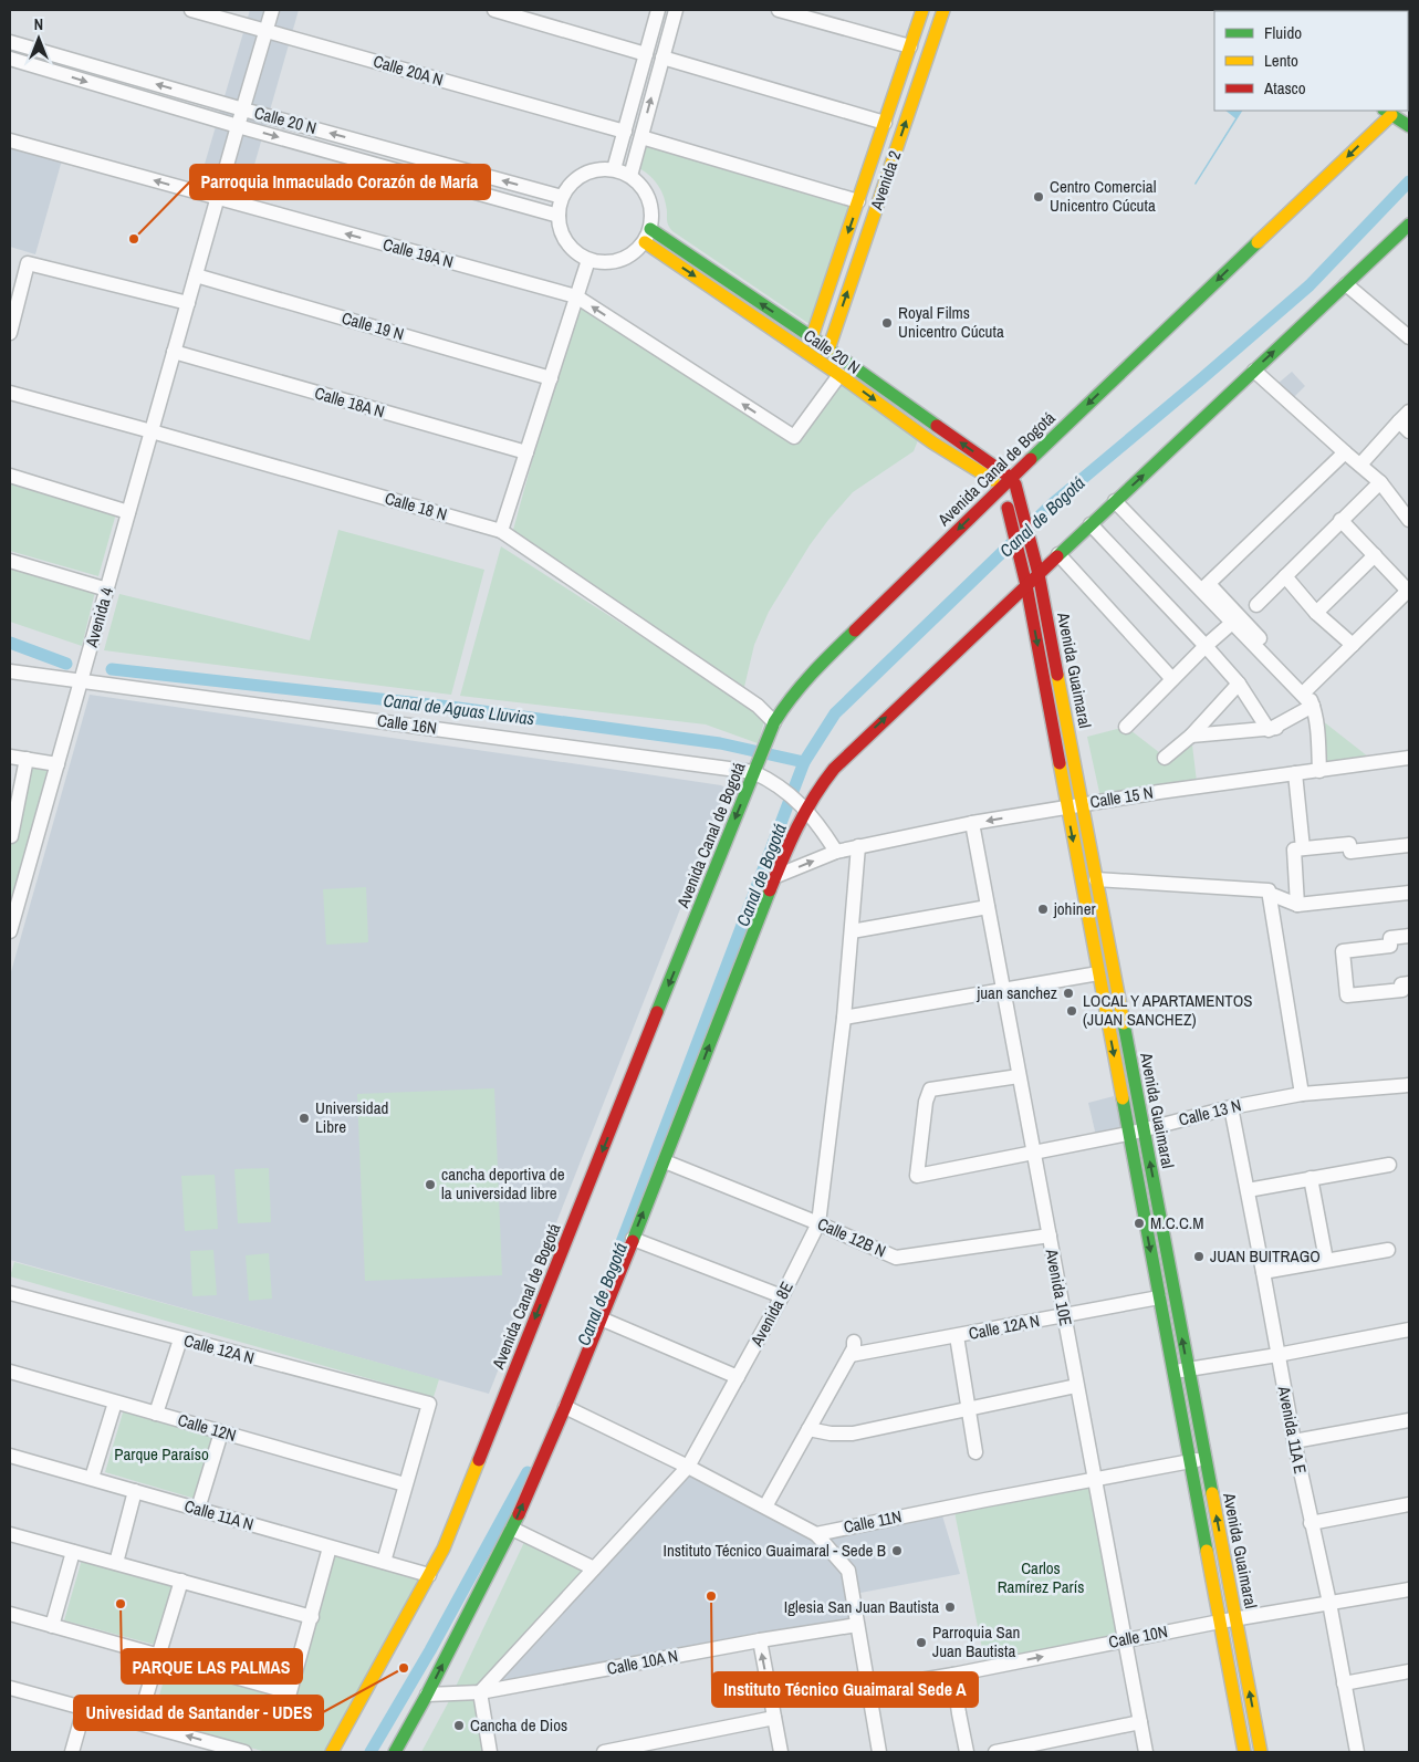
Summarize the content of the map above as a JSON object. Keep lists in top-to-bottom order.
{
  "streets": {
    "street": [
      "Calle 20A N",
      "Calle 20 N",
      "Avenida 2",
      "Calle 19A N",
      "Calle 19 N",
      "Calle 18A N",
      "Avenida Canal de Bogotá",
      "Calle 18 N",
      "Avenida 4",
      "Avenida Guaimaral",
      "Calle 16N",
      "Calle 15 N",
      "Calle 13 N",
      "Calle 12B N",
      "Avenida 10E",
      "Avenida 8E",
      "Calle 12A N",
      "Calle 12N",
      "Avenida 11A E",
      "Calle 11A N",
      "Calle 11N",
      "Calle 10N",
      "Calle 10A N"
    ]
  },
  "crossings": [
    ["Calle 20A N", "Avenida 4"],
    ["Calle 20 N", "Avenida 2"],
    ["Calle 20 N", "Calle 19A N"],
    ["Calle 20 N", "Avenida Canal de Bogotá"],
    ["Calle 20 N", "Avenida 4"],
    ["Calle 20 N", "Avenida Guaimaral"],
    ["Calle 19A N", "Avenida 4"],
    ["Calle 19 N", "Avenida 4"],
    ["Calle 18A N", "Avenida 4"],
    ["Avenida Canal de Bogotá", "Calle 18 N"],
    ["Avenida Canal de Bogotá", "Avenida Guaimaral"],
    ["Avenida Canal de Bogotá", "Calle 16N"],
    ["Avenida Canal de Bogotá", "Calle 11A N"],
    ["Calle 18 N", "Avenida 4"],
    ["Avenida 4", "Calle 16N"],
    ["Avenida Guaimaral", "Calle 15 N"],
    ["Avenida Guaimaral", "Calle 13 N"],
    ["Avenida Guaimaral", "Calle 12A N"],
    ["Avenida Guaimaral", "Calle 11N"],
    ["Avenida Guaimaral", "Calle 10N"],
    ["Calle 15 N", "Avenida 10E"],
    ["Calle 15 N", "Avenida 8E"],
    ["Calle 13 N", "Avenida 10E"],
    ["Calle 13 N", "Avenida 11A E"],
    ["Calle 12B N", "Avenida 10E"],
    ["Calle 12B N", "Avenida 8E"],
    ["Avenida 10E", "Calle 12A N"],
    ["Avenida 10E", "Calle 11N"],
    ["Avenida 10E", "Calle 10N"],
    ["Avenida 8E", "Calle 10A N"],
    ["Calle 12A N", "Calle 12N"],
    ["Avenida 11A E", "Calle 10N"]
  ],
  "one_way": ["Calle 19A N"],
  "water": ["Canal de Bogotá", "Canal de Aguas Lluvias"],
  "parks": ["Parque Paraíso", "Carlos Ramírez París"],
  "places": [
    "Centro Comercial Unicentro Cúcuta",
    "Parroquia Inmaculado Corazón de María",
    "Royal Films Unicentro Cúcuta",
    "johiner",
    "juan sanchez",
    "LOCAL Y APARTAMENTOS (JUAN SANCHEZ)",
    "Universidad Libre",
    "cancha deportiva de la universidad libre",
    "M.C.C.M",
    "JUAN BUITRAGO",
    "Instituto Técnico Guaimaral - Sede B",
    "Instituto Técnico Guaimaral Sede A",
    "PARQUE LAS PALMAS",
    "Iglesia San Juan Bautista",
    "Parroquia San Juan Bautista",
    "Univesidad de Santander - UDES",
    "Cancha de Dios"
  ],
  "legend": ["Fluido", "Lento", "Atasco"],
  "north": "top"
}
